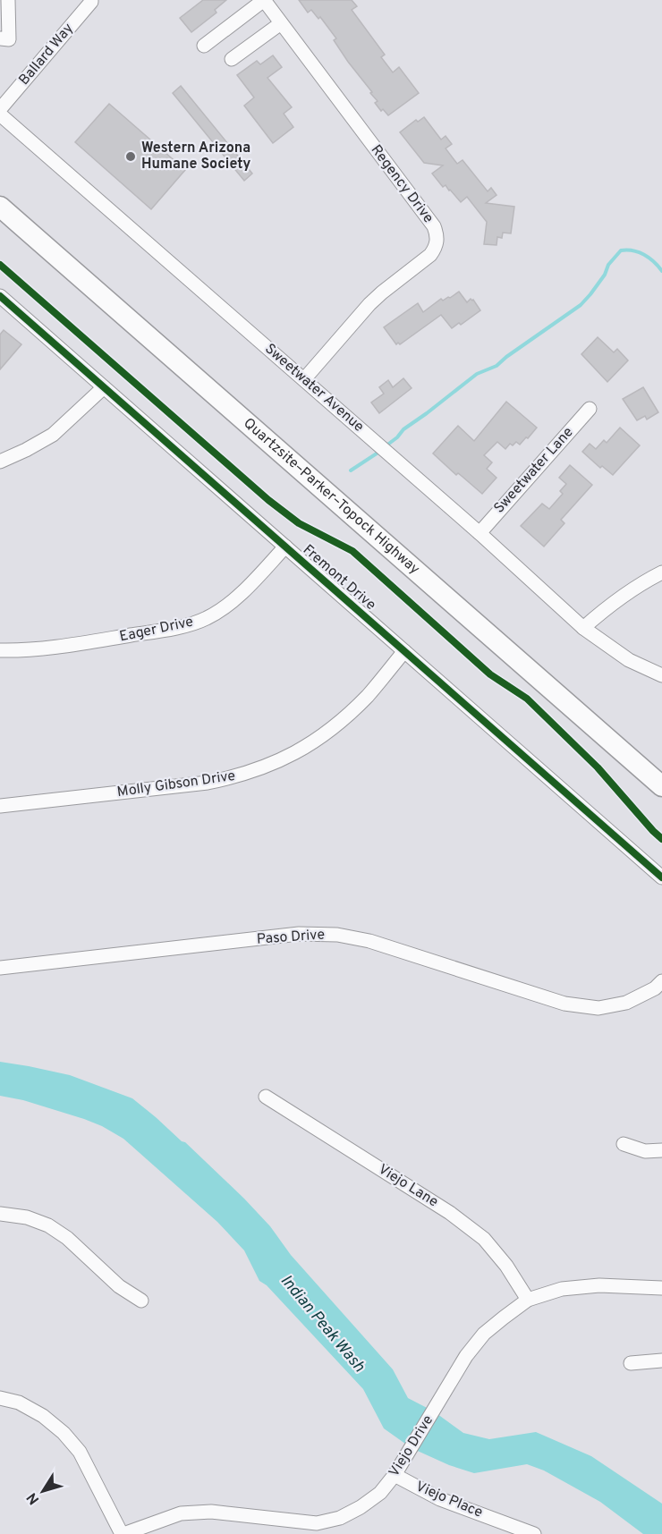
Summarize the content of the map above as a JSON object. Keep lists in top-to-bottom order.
{
  "streets": {
    "highway": ["Quartzsite–Parker–Topock Highway"],
    "street": [
      "Ballard Way",
      "Regency Drive",
      "Sweetwater Avenue",
      "Sweetwater Lane",
      "Fremont Drive",
      "Eager Drive",
      "Molly Gibson Drive",
      "Paso Drive",
      "Viejo Lane",
      "Viejo Drive",
      "Viejo Place"
    ]
  },
  "crossings": [
    ["Regency Drive", "Sweetwater Avenue"],
    ["Sweetwater Avenue", "Sweetwater Lane"],
    ["Fremont Drive", "Eager Drive"],
    ["Fremont Drive", "Molly Gibson Drive"],
    ["Viejo Lane", "Viejo Drive"],
    ["Viejo Drive", "Viejo Place"]
  ],
  "water": ["Indian Peak Wash"],
  "places": ["Western Arizona Humane Society"],
  "north": "bottom left"
}
